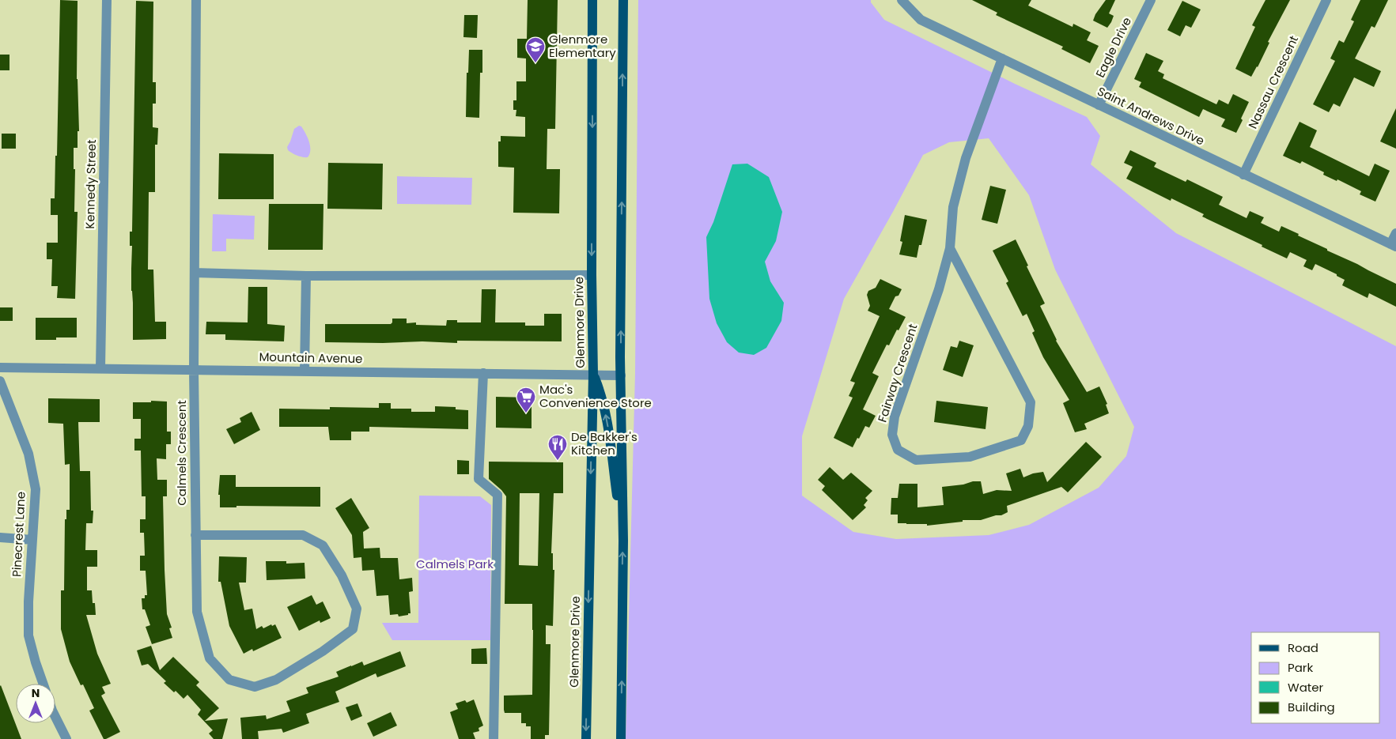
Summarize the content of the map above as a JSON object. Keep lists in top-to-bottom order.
{
  "streets": {
    "main road": ["Glenmore Drive"],
    "street": [
      "Eagle Drive",
      "Nassau Crescent",
      "Saint Andrews Drive",
      "Kennedy Street",
      "Mountain Avenue",
      "Fairway Crescent",
      "Calmels Crescent",
      "Pinecrest Lane"
    ]
  },
  "crossings": [
    ["Eagle Drive", "Saint Andrews Drive"],
    ["Nassau Crescent", "Saint Andrews Drive"],
    ["Saint Andrews Drive", "Fairway Crescent"],
    ["Kennedy Street", "Mountain Avenue"],
    ["Glenmore Drive", "Mountain Avenue"],
    ["Mountain Avenue", "Calmels Crescent"]
  ],
  "parks": ["Calmels Park"],
  "places": {
    "school or university": ["Glenmore Elementary"],
    "supermarket": ["Mac's Convenience Store"],
    "restaurant": ["De Bakker's Kitchen"]
  },
  "legend": [
    "Road",
    "Park",
    "Water",
    "Building"
  ],
  "north": "top"
}
